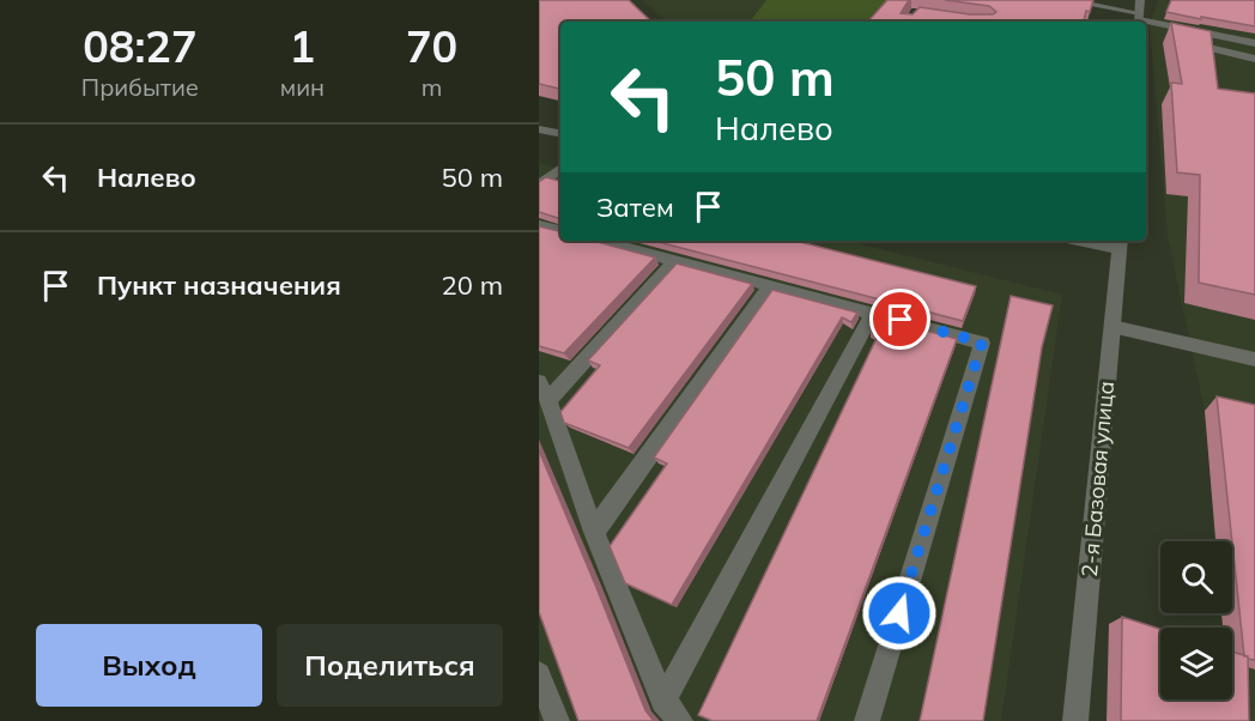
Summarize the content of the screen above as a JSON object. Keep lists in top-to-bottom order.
{
  "streets": {
    "street": ["2-я Базовая улица"]
  },
  "page": {
    "eta": [
      "08:27",
      "Прибытие",
      "1",
      "мин",
      "70",
      "m"
    ],
    "turn": ["50 m", "Налево"],
    "list": [
      {
        "name": "Налево",
        "value": "50 m"
      },
      {
        "name": "Пункт назначения",
        "value": "20 m"
      }
    ],
    "then": "Затем",
    "buttons": ["Выход", "Поделиться"]
  }
}
